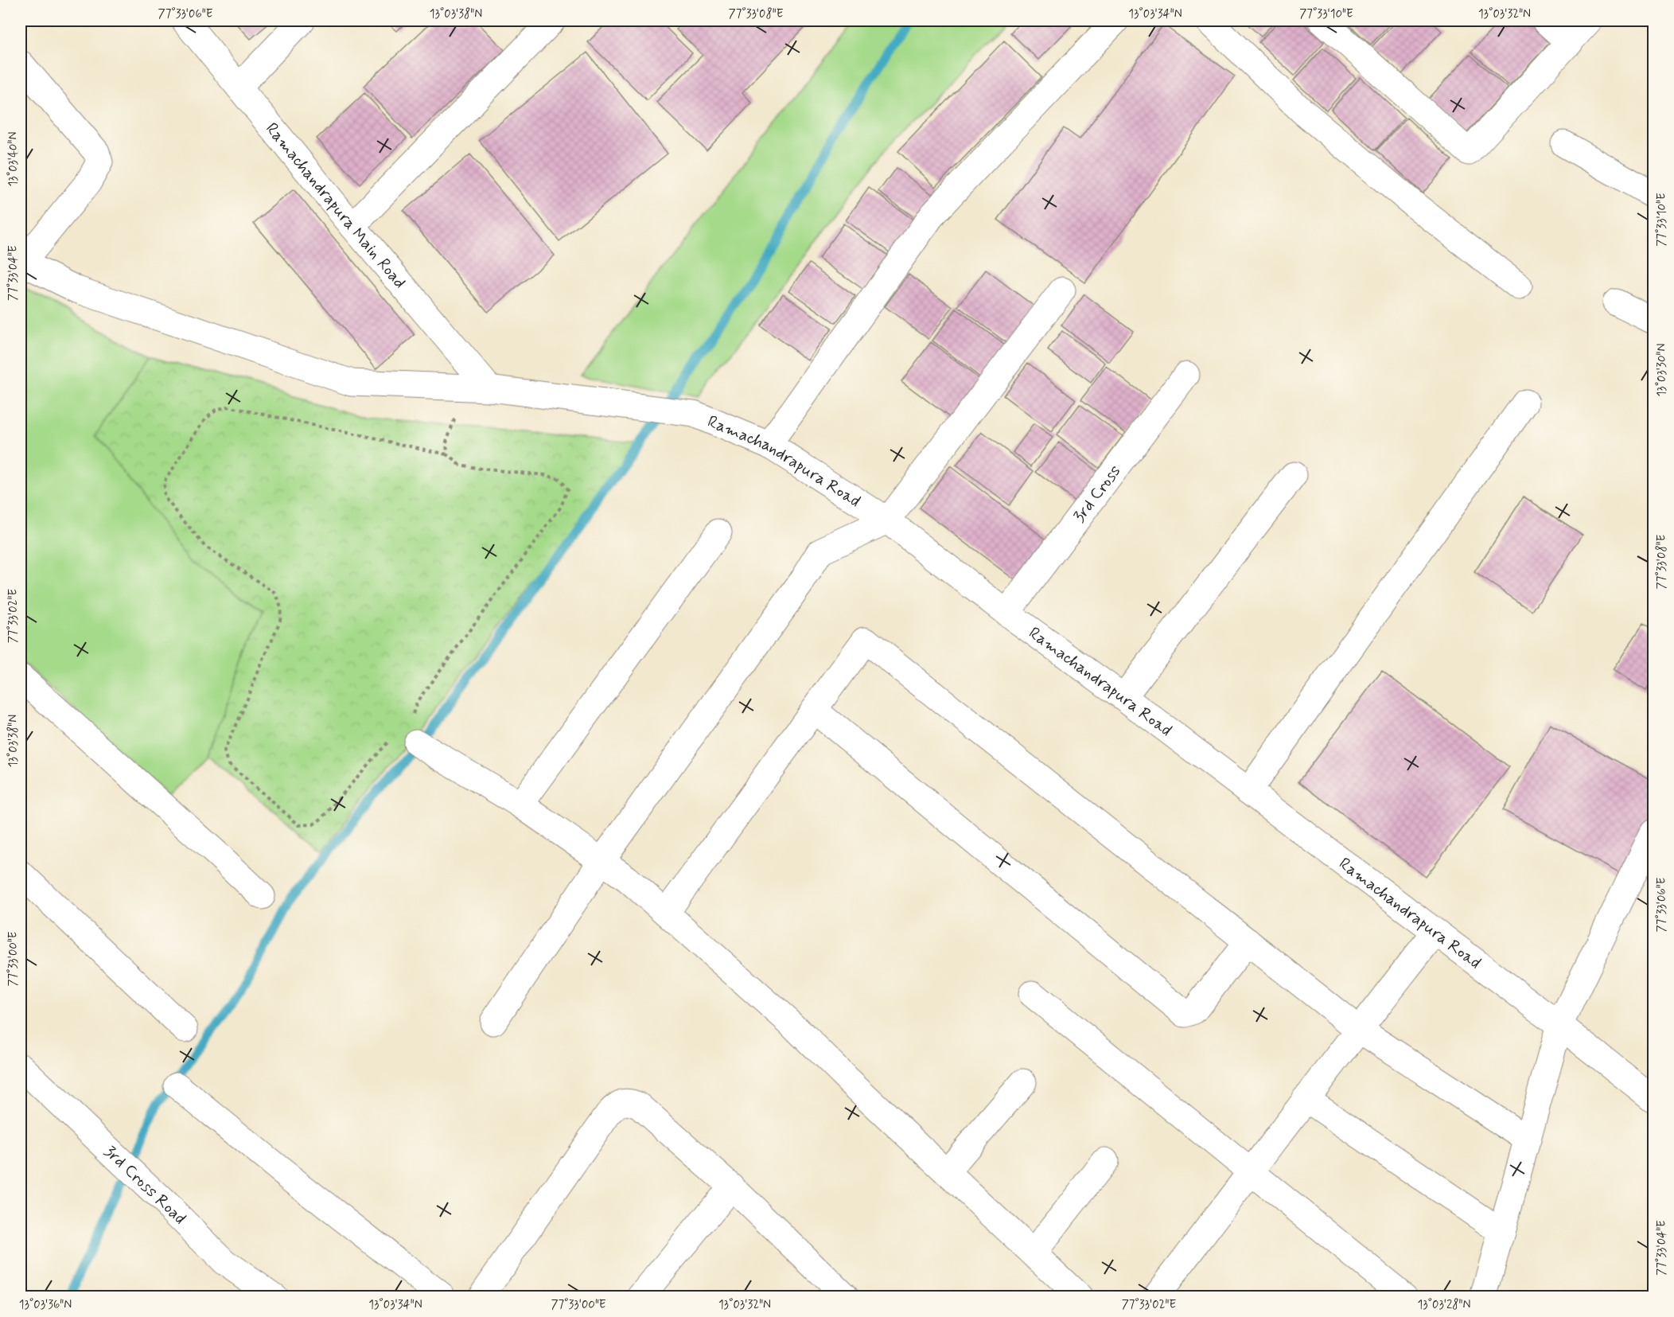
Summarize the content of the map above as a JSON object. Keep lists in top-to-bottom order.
{
  "streets": {
    "street": [
      "Ramachandrapura Main Road",
      "Ramachandrapura Road",
      "3rd Cross",
      "3rd Cross Road"
    ]
  },
  "crossings": [
    ["Ramachandrapura Main Road", "Ramachandrapura Road"],
    ["Ramachandrapura Road", "3rd Cross"]
  ],
  "coordinates": [
    "77°33'06\"E",
    "13°03'38\"N",
    "77°33'08\"E",
    "13°03'34\"N",
    "77°33'10\"E",
    "13°03'32\"N",
    "13°03'40\"N",
    "77°33'04\"E",
    "13°03'30\"N",
    "77°33'02\"E",
    "77°33'00\"E",
    "13°03'36\"N",
    "13°03'28\"N"
  ]
}
